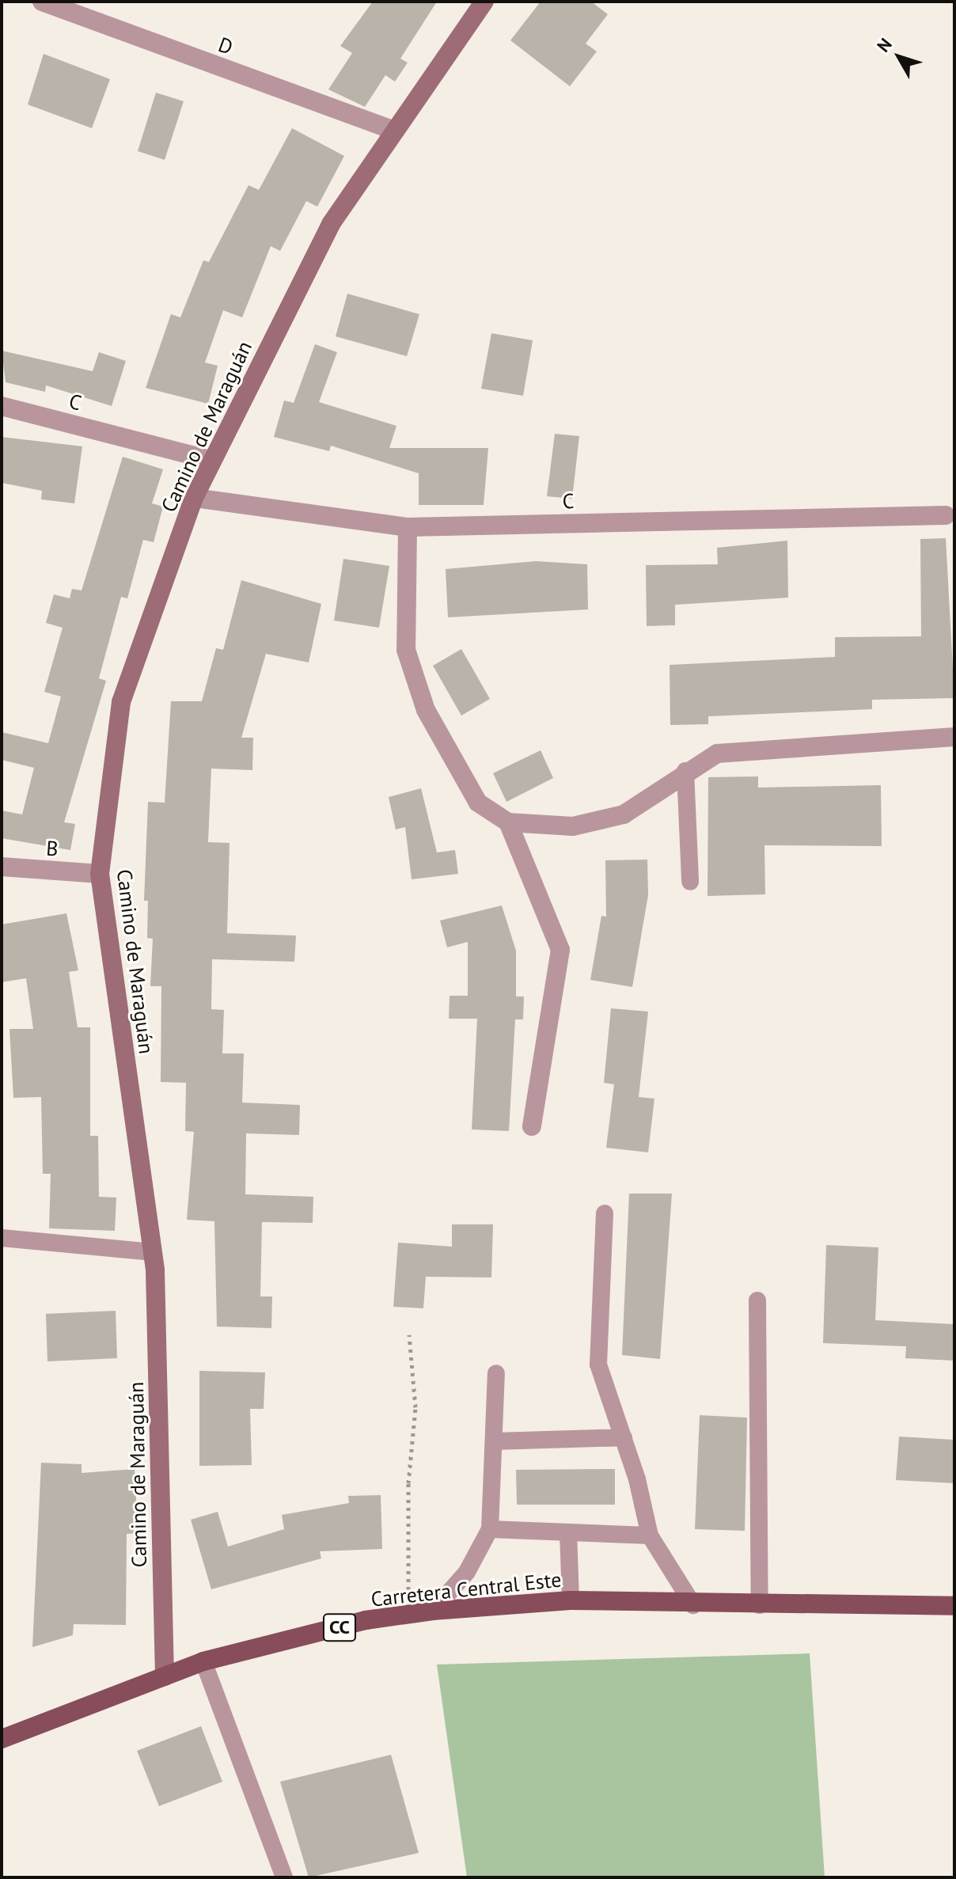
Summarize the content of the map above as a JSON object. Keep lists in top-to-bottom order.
{
  "streets": {
    "main road": ["Carretera Central Este", "CC"],
    "street": [
      "D",
      "C",
      "Camino de Maraguán",
      "B"
    ]
  },
  "crossings": [
    ["D", "Camino de Maraguán"],
    ["C", "Camino de Maraguán"],
    ["Camino de Maraguán", "B"],
    ["Camino de Maraguán", "Carretera Central Este"]
  ],
  "north": "top left"
}
